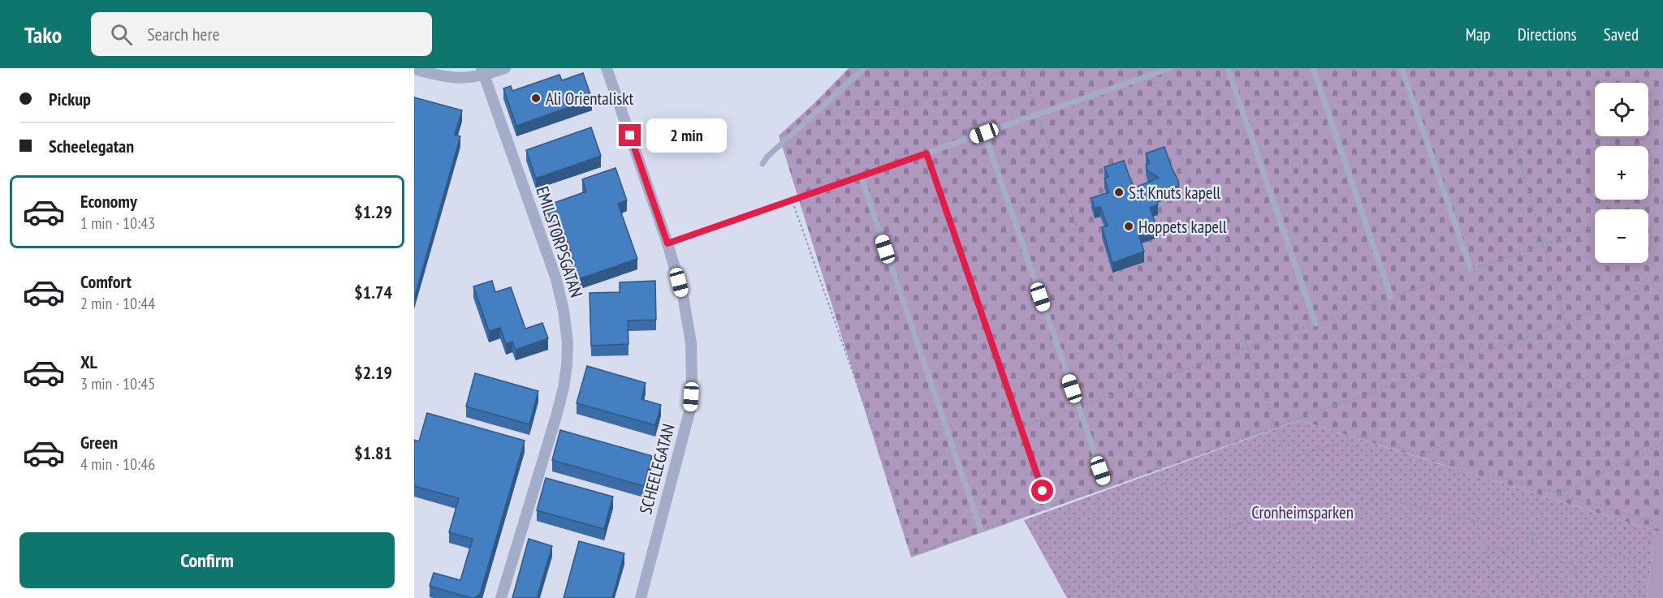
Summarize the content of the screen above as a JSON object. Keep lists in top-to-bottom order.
{
  "streets": {
    "street": ["EMILSTORPSGATAN", "SCHEELEGATAN"]
  },
  "parks": ["Cronheimsparken"],
  "places": ["Ali Orientaliskt", "S:t Knuts kapell", "Hoppets kapell"],
  "page": {
    "header": "Tako",
    "search": "Search here",
    "nav": ["Map", "Directions", "Saved"],
    "banner": ["Pickup", "Scheelegatan"],
    "map_buttons": ["+", "−"],
    "bubble": "2 min",
    "list": [
      {
        "name": "Economy",
        "note": "1 min · 10:43",
        "value": "$1.29"
      },
      {
        "name": "Comfort",
        "note": "2 min · 10:44",
        "value": "$1.74"
      },
      {
        "name": "XL",
        "note": "3 min · 10:45",
        "value": "$2.19"
      },
      {
        "name": "Green",
        "note": "4 min · 10:46",
        "value": "$1.81"
      }
    ],
    "buttons": "Confirm"
  }
}
